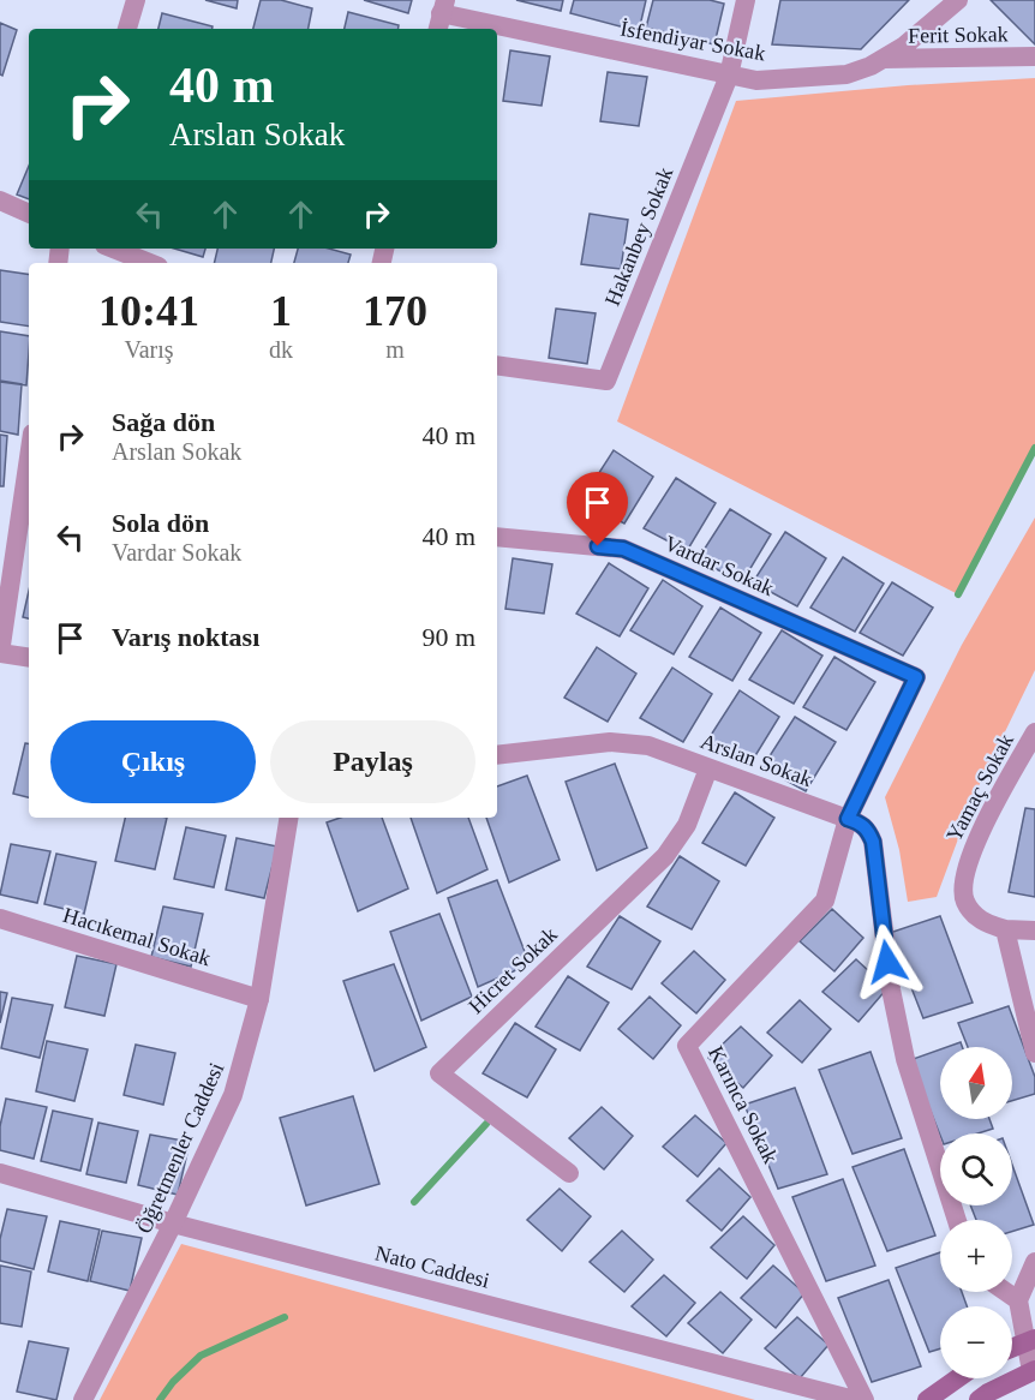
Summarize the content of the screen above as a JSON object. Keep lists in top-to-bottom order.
{
  "streets": {
    "street": [
      "Ferit Sokak",
      "İsfendiyar Sokak",
      "Hakanbey Sokak",
      "Vardar Sokak",
      "Arslan Sokak",
      "Yamaç Sokak",
      "Hacıkemal Sokak",
      "Hicret Sokak",
      "Karınca Sokak",
      "Öğretmenler Caddesi",
      "Nato Caddesi"
    ]
  },
  "crossings": [
    ["Ferit Sokak", "İsfendiyar Sokak"],
    ["İsfendiyar Sokak", "Hakanbey Sokak"],
    ["Vardar Sokak", "Arslan Sokak"],
    ["Vardar Sokak", "Karınca Sokak"],
    ["Arslan Sokak", "Hicret Sokak"],
    ["Arslan Sokak", "Karınca Sokak"],
    ["Hacıkemal Sokak", "Öğretmenler Caddesi"],
    ["Öğretmenler Caddesi", "Nato Caddesi"]
  ],
  "north": "top",
  "page": {
    "turn": ["40 m", "Arslan Sokak"],
    "eta": [
      "10:41",
      "Varış",
      "1",
      "dk",
      "170",
      "m"
    ],
    "list": [
      {
        "name": "Sağa dön",
        "note": "Arslan Sokak",
        "value": "40 m"
      },
      {
        "name": "Sola dön",
        "note": "Vardar Sokak",
        "value": "40 m"
      },
      {
        "name": "Varış noktası",
        "value": "90 m"
      }
    ],
    "buttons": ["Çıkış", "Paylaş"],
    "map_buttons": ["+", "−"]
  }
}
